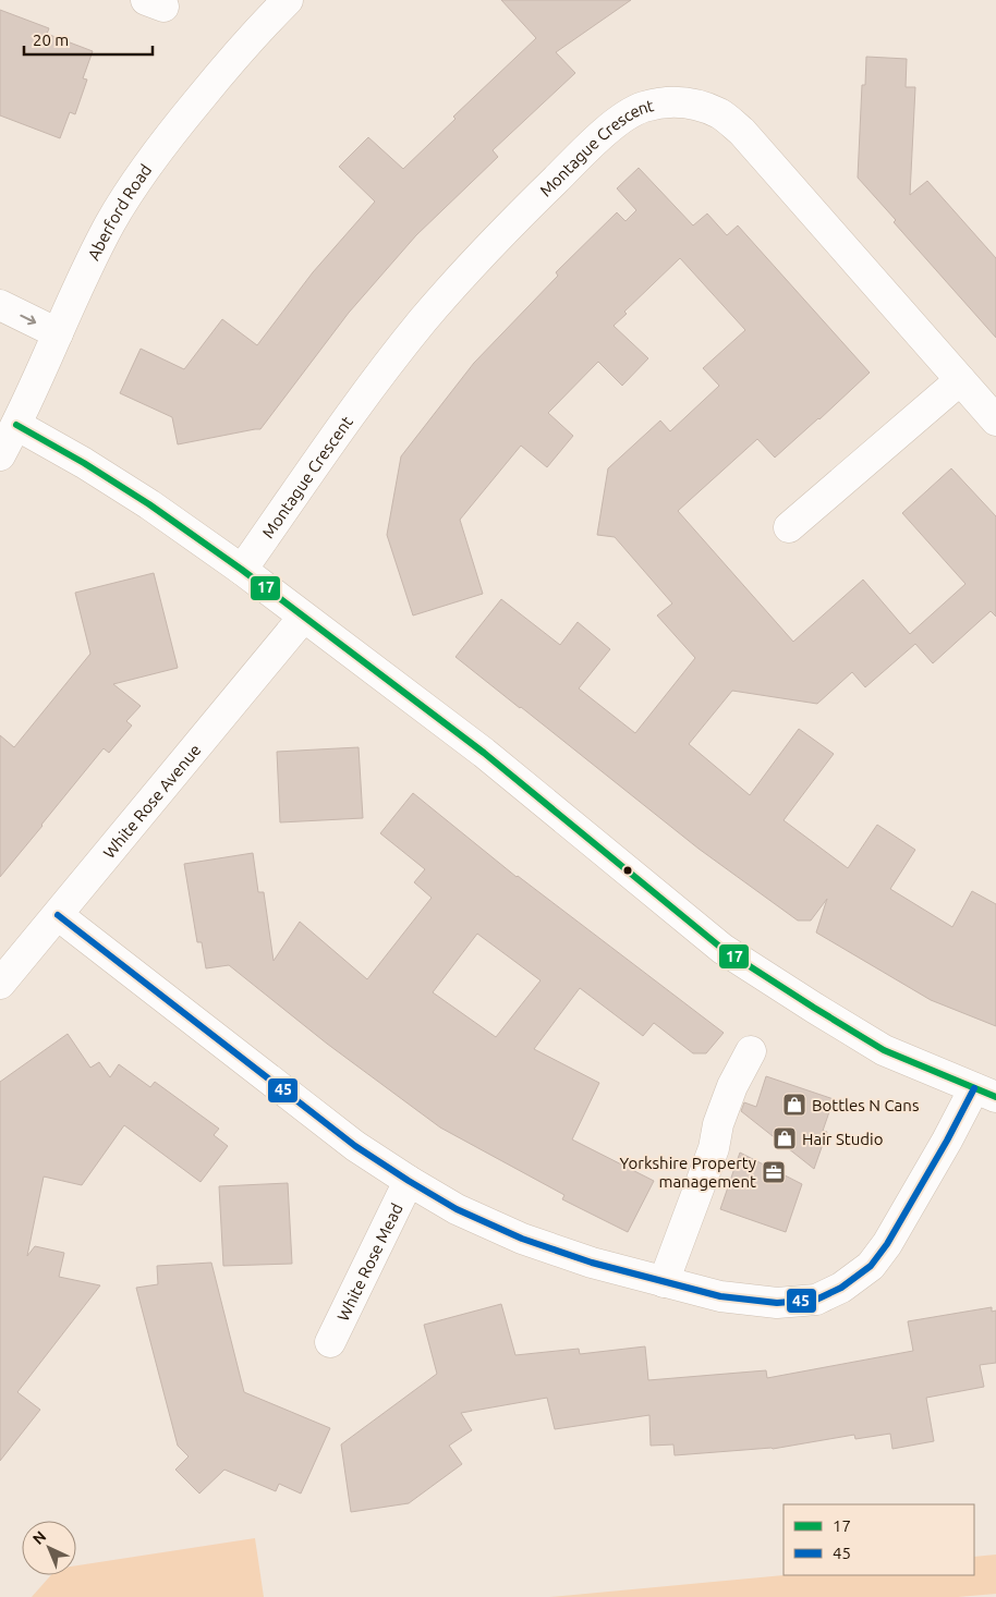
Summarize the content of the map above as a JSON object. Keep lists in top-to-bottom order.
{
  "streets": {
    "street": [
      "Montague Crescent",
      "Aberford Road",
      "White Rose Avenue",
      "White Rose Mead"
    ]
  },
  "places": {
    "shop": ["Bottles N Cans", "Hair Studio"],
    "office": ["Yorkshire Property management"]
  },
  "lines": ["transit line 17", "transit line 45"],
  "legend": ["17", "45"],
  "scale_bar": "20 m",
  "north": "top left"
}
